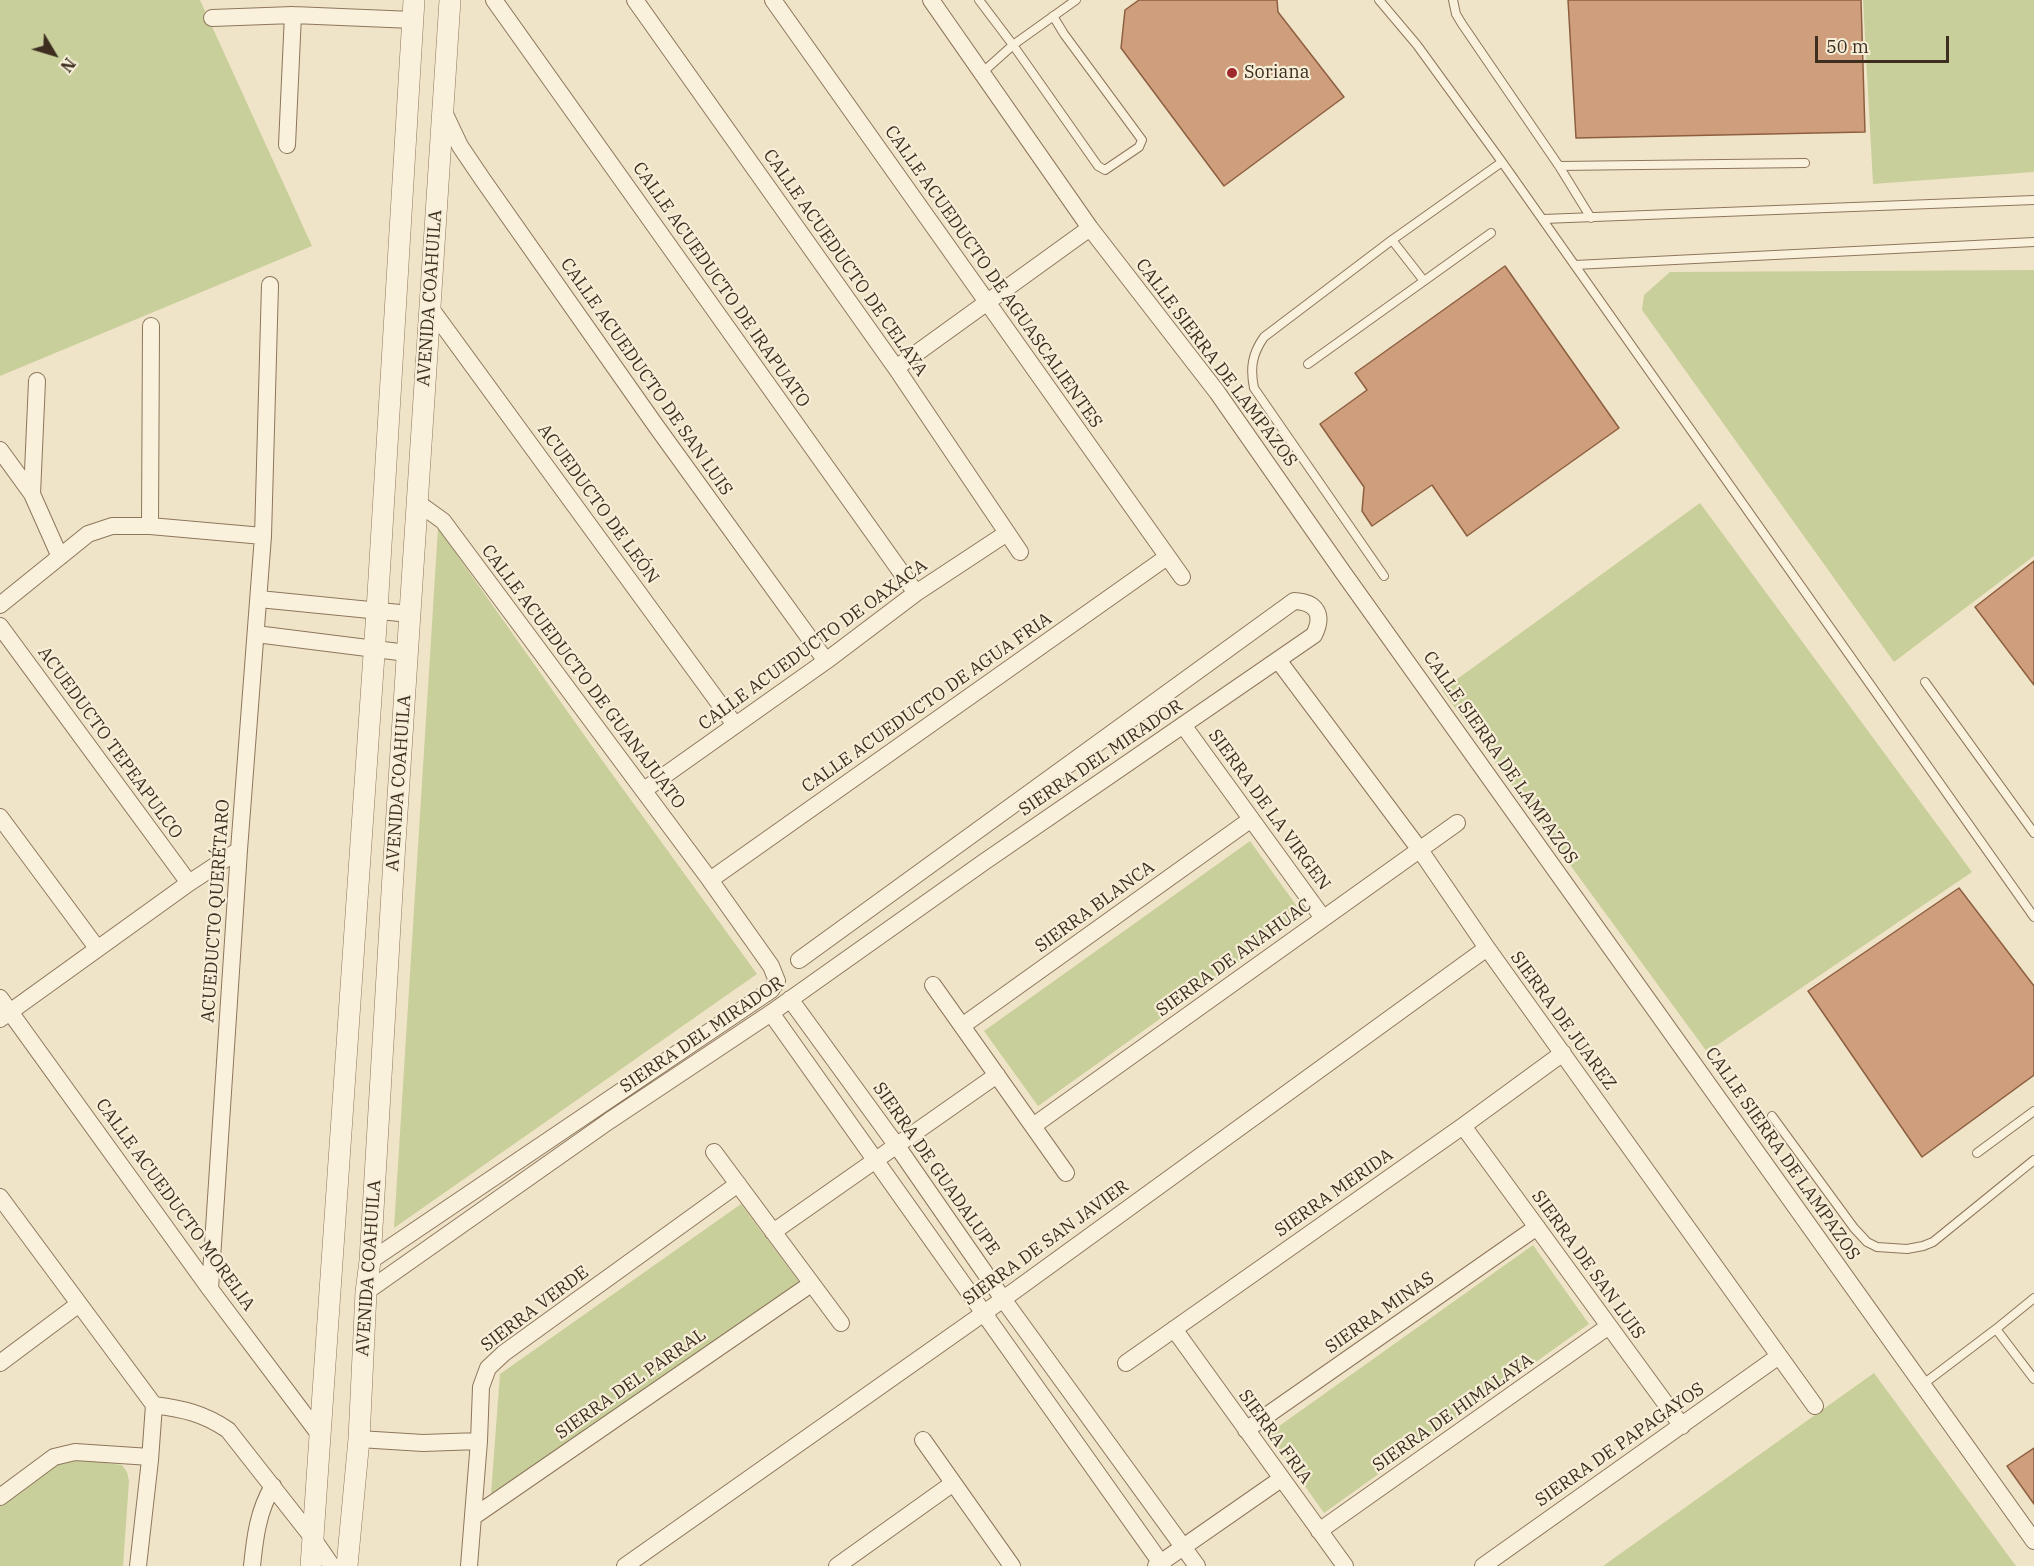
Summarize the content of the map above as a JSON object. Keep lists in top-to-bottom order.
{
  "streets": {
    "street": [
      "CALLE ACUEDUCTO DE CELAYA",
      "CALLE ACUEDUCTO DE AGUASCALIENTES",
      "CALLE ACUEDUCTO DE IRAPUATO",
      "AVENIDA COAHUILA",
      "CALLE SIERRA DE LAMPAZOS",
      "CALLE ACUEDUCTO DE SAN LUIS",
      "ACUEDUCTO DE LEÓN",
      "CALLE ACUEDUCTO DE OAXACA",
      "CALLE ACUEDUCTO DE GUANAJUATO",
      "CALLE ACUEDUCTO DE AGUA FRIA",
      "ACUEDUCTO TEPEAPULCO",
      "SIERRA DEL MIRADOR",
      "SIERRA DE LA VIRGEN",
      "SIERRA BLANCA",
      "ACUEDUCTO QUERÉTARO",
      "SIERRA DE ANAHUAC",
      "SIERRA DE JUAREZ",
      "SIERRA DE GUADALUPE",
      "SIERRA MERIDA",
      "CALLE ACUEDUCTO MORELIA",
      "SIERRA DE SAN JAVIER",
      "SIERRA DE SAN LUIS",
      "SIERRA VERDE",
      "SIERRA MINAS",
      "SIERRA DEL PARRAL",
      "SIERRA DE HIMALAYA",
      "SIERRA FRIA",
      "SIERRA DE PAPAGAYOS"
    ]
  },
  "crossings": [
    ["CALLE ACUEDUCTO DE CELAYA", "CALLE ACUEDUCTO DE OAXACA"],
    ["CALLE ACUEDUCTO DE AGUASCALIENTES", "CALLE ACUEDUCTO DE AGUA FRIA"],
    ["CALLE ACUEDUCTO DE IRAPUATO", "CALLE ACUEDUCTO DE OAXACA"],
    ["AVENIDA COAHUILA", "CALLE ACUEDUCTO DE SAN LUIS"],
    ["AVENIDA COAHUILA", "ACUEDUCTO DE LEÓN"],
    ["AVENIDA COAHUILA", "CALLE ACUEDUCTO DE GUANAJUATO"],
    ["AVENIDA COAHUILA", "SIERRA DEL MIRADOR"],
    ["AVENIDA COAHUILA", "CALLE ACUEDUCTO MORELIA"],
    ["CALLE ACUEDUCTO DE SAN LUIS", "CALLE ACUEDUCTO DE OAXACA"],
    ["ACUEDUCTO DE LEÓN", "CALLE ACUEDUCTO DE OAXACA"],
    ["CALLE ACUEDUCTO DE OAXACA", "CALLE ACUEDUCTO DE GUANAJUATO"],
    ["CALLE ACUEDUCTO DE GUANAJUATO", "CALLE ACUEDUCTO DE AGUA FRIA"],
    ["CALLE ACUEDUCTO DE GUANAJUATO", "SIERRA DEL MIRADOR"],
    ["SIERRA DEL MIRADOR", "SIERRA DE LA VIRGEN"],
    ["SIERRA DEL MIRADOR", "SIERRA DE JUAREZ"],
    ["SIERRA DEL MIRADOR", "SIERRA DE GUADALUPE"],
    ["SIERRA DE LA VIRGEN", "SIERRA BLANCA"],
    ["SIERRA DE LA VIRGEN", "SIERRA DE ANAHUAC"],
    ["ACUEDUCTO QUERÉTARO", "CALLE ACUEDUCTO MORELIA"],
    ["SIERRA DE ANAHUAC", "SIERRA DE JUAREZ"],
    ["SIERRA DE JUAREZ", "SIERRA MERIDA"],
    ["SIERRA DE JUAREZ", "SIERRA DE SAN JAVIER"],
    ["SIERRA DE JUAREZ", "SIERRA DE PAPAGAYOS"],
    ["SIERRA DE GUADALUPE", "SIERRA DE SAN JAVIER"],
    ["SIERRA MERIDA", "SIERRA DE SAN LUIS"],
    ["SIERRA MERIDA", "SIERRA FRIA"],
    ["SIERRA DE SAN LUIS", "SIERRA MINAS"],
    ["SIERRA DE SAN LUIS", "SIERRA DE HIMALAYA"],
    ["SIERRA DE SAN LUIS", "SIERRA DE PAPAGAYOS"],
    ["SIERRA VERDE", "SIERRA DEL PARRAL"],
    ["SIERRA MINAS", "SIERRA FRIA"],
    ["SIERRA DE HIMALAYA", "SIERRA FRIA"]
  ],
  "places": ["Soriana"],
  "scale_bar": "50 m",
  "north": "bottom right"
}
